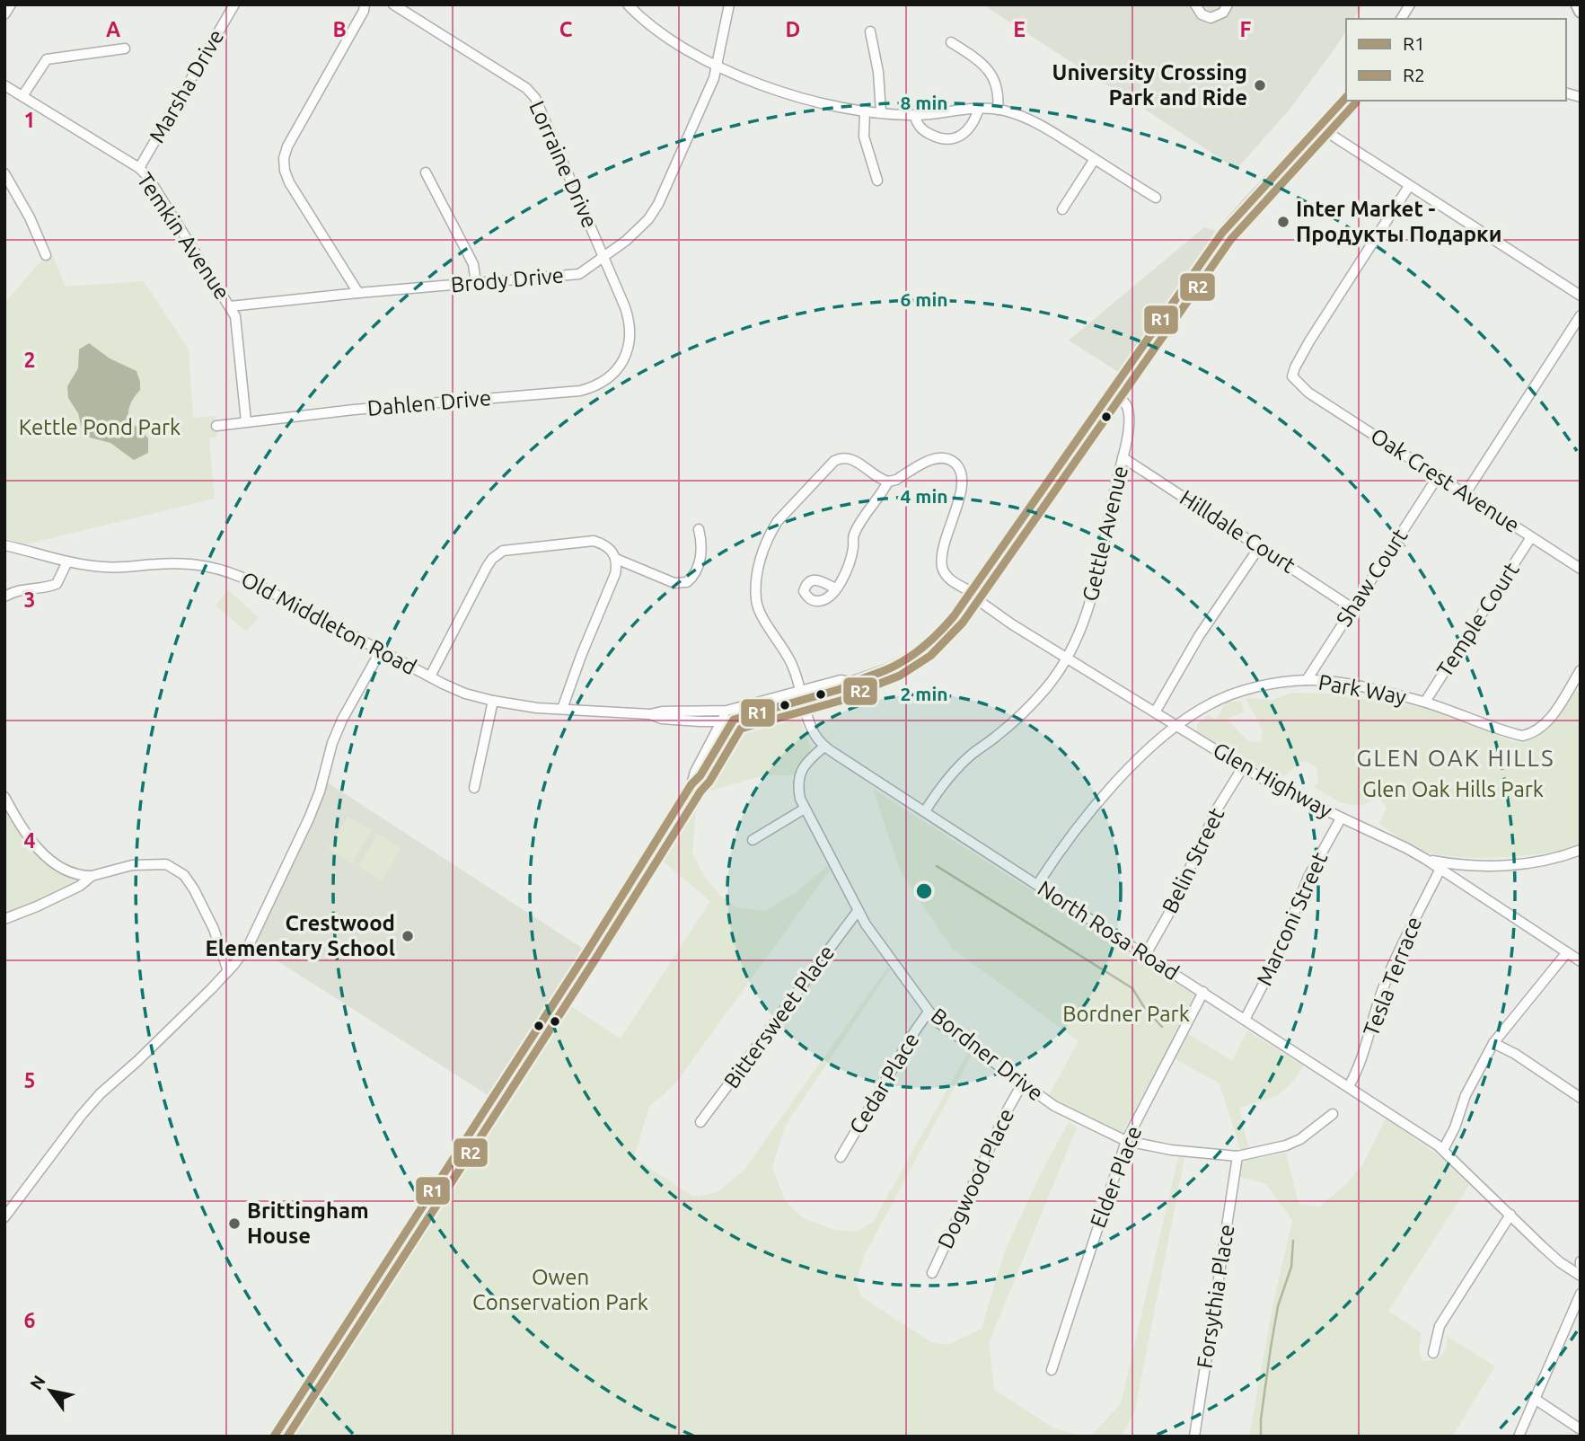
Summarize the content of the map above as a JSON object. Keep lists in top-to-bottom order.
{
  "streets": {
    "street": [
      "Marsha Drive",
      "Lorraine Drive",
      "Temkin Avenue",
      "Brody Drive",
      "Dahlen Drive",
      "Oak Crest Avenue",
      "Hilldale Court",
      "Gettle Avenue",
      "Shaw Court",
      "Temple Court",
      "Old Middleton Road",
      "Park Way",
      "Glen Highway",
      "Belin Street",
      "Marconi Street",
      "North Rosa Road",
      "Tesla Terrace",
      "Bittersweet Place",
      "Bordner Drive",
      "Cedar Place",
      "Elder Place",
      "Dogwood Place",
      "Forsythia Place"
    ]
  },
  "crossings": [
    ["Marsha Drive", "Temkin Avenue"],
    ["Lorraine Drive", "Brody Drive"],
    ["Lorraine Drive", "Dahlen Drive"],
    ["Temkin Avenue", "Brody Drive"],
    ["Temkin Avenue", "Dahlen Drive"],
    ["Oak Crest Avenue", "Shaw Court"],
    ["Oak Crest Avenue", "Temple Court"],
    ["Hilldale Court", "Gettle Avenue"],
    ["Hilldale Court", "Shaw Court"],
    ["Gettle Avenue", "Old Middleton Road"],
    ["Gettle Avenue", "Glen Highway"],
    ["Gettle Avenue", "North Rosa Road"],
    ["Shaw Court", "Park Way"],
    ["Temple Court", "Park Way"],
    ["Old Middleton Road", "Glen Highway"],
    ["Old Middleton Road", "North Rosa Road"],
    ["Park Way", "Glen Highway"],
    ["Park Way", "North Rosa Road"],
    ["Glen Highway", "Belin Street"],
    ["Glen Highway", "Marconi Street"],
    ["Glen Highway", "North Rosa Road"],
    ["Glen Highway", "Tesla Terrace"],
    ["Belin Street", "North Rosa Road"],
    ["Marconi Street", "North Rosa Road"],
    ["North Rosa Road", "Tesla Terrace"],
    ["North Rosa Road", "Bordner Drive"],
    ["North Rosa Road", "Elder Place"],
    ["Bittersweet Place", "Bordner Drive"],
    ["Bordner Drive", "Cedar Place"],
    ["Bordner Drive", "Elder Place"],
    ["Bordner Drive", "Dogwood Place"],
    ["Bordner Drive", "Forsythia Place"]
  ],
  "districts": ["GLEN OAK HILLS"],
  "parks": [
    "Kettle Pond Park",
    "Glen Oak Hills Park",
    "Bordner Park",
    "Owen Conservation Park"
  ],
  "places": [
    "University Crossing Park and Ride",
    "Inter Market - Продукты Подарки",
    "Crestwood Elementary School",
    "Brittingham House"
  ],
  "lines": ["transit line R1", "transit line R2"],
  "legend": ["R1", "R2"],
  "north": "top left",
  "grid": {
    "columns": [
      "A",
      "B",
      "C",
      "D",
      "E",
      "F"
    ],
    "rows": [
      "1",
      "2",
      "3",
      "4",
      "5",
      "6"
    ]
  },
  "rings": [
    "8 min",
    "6 min",
    "4 min",
    "2 min"
  ]
}
